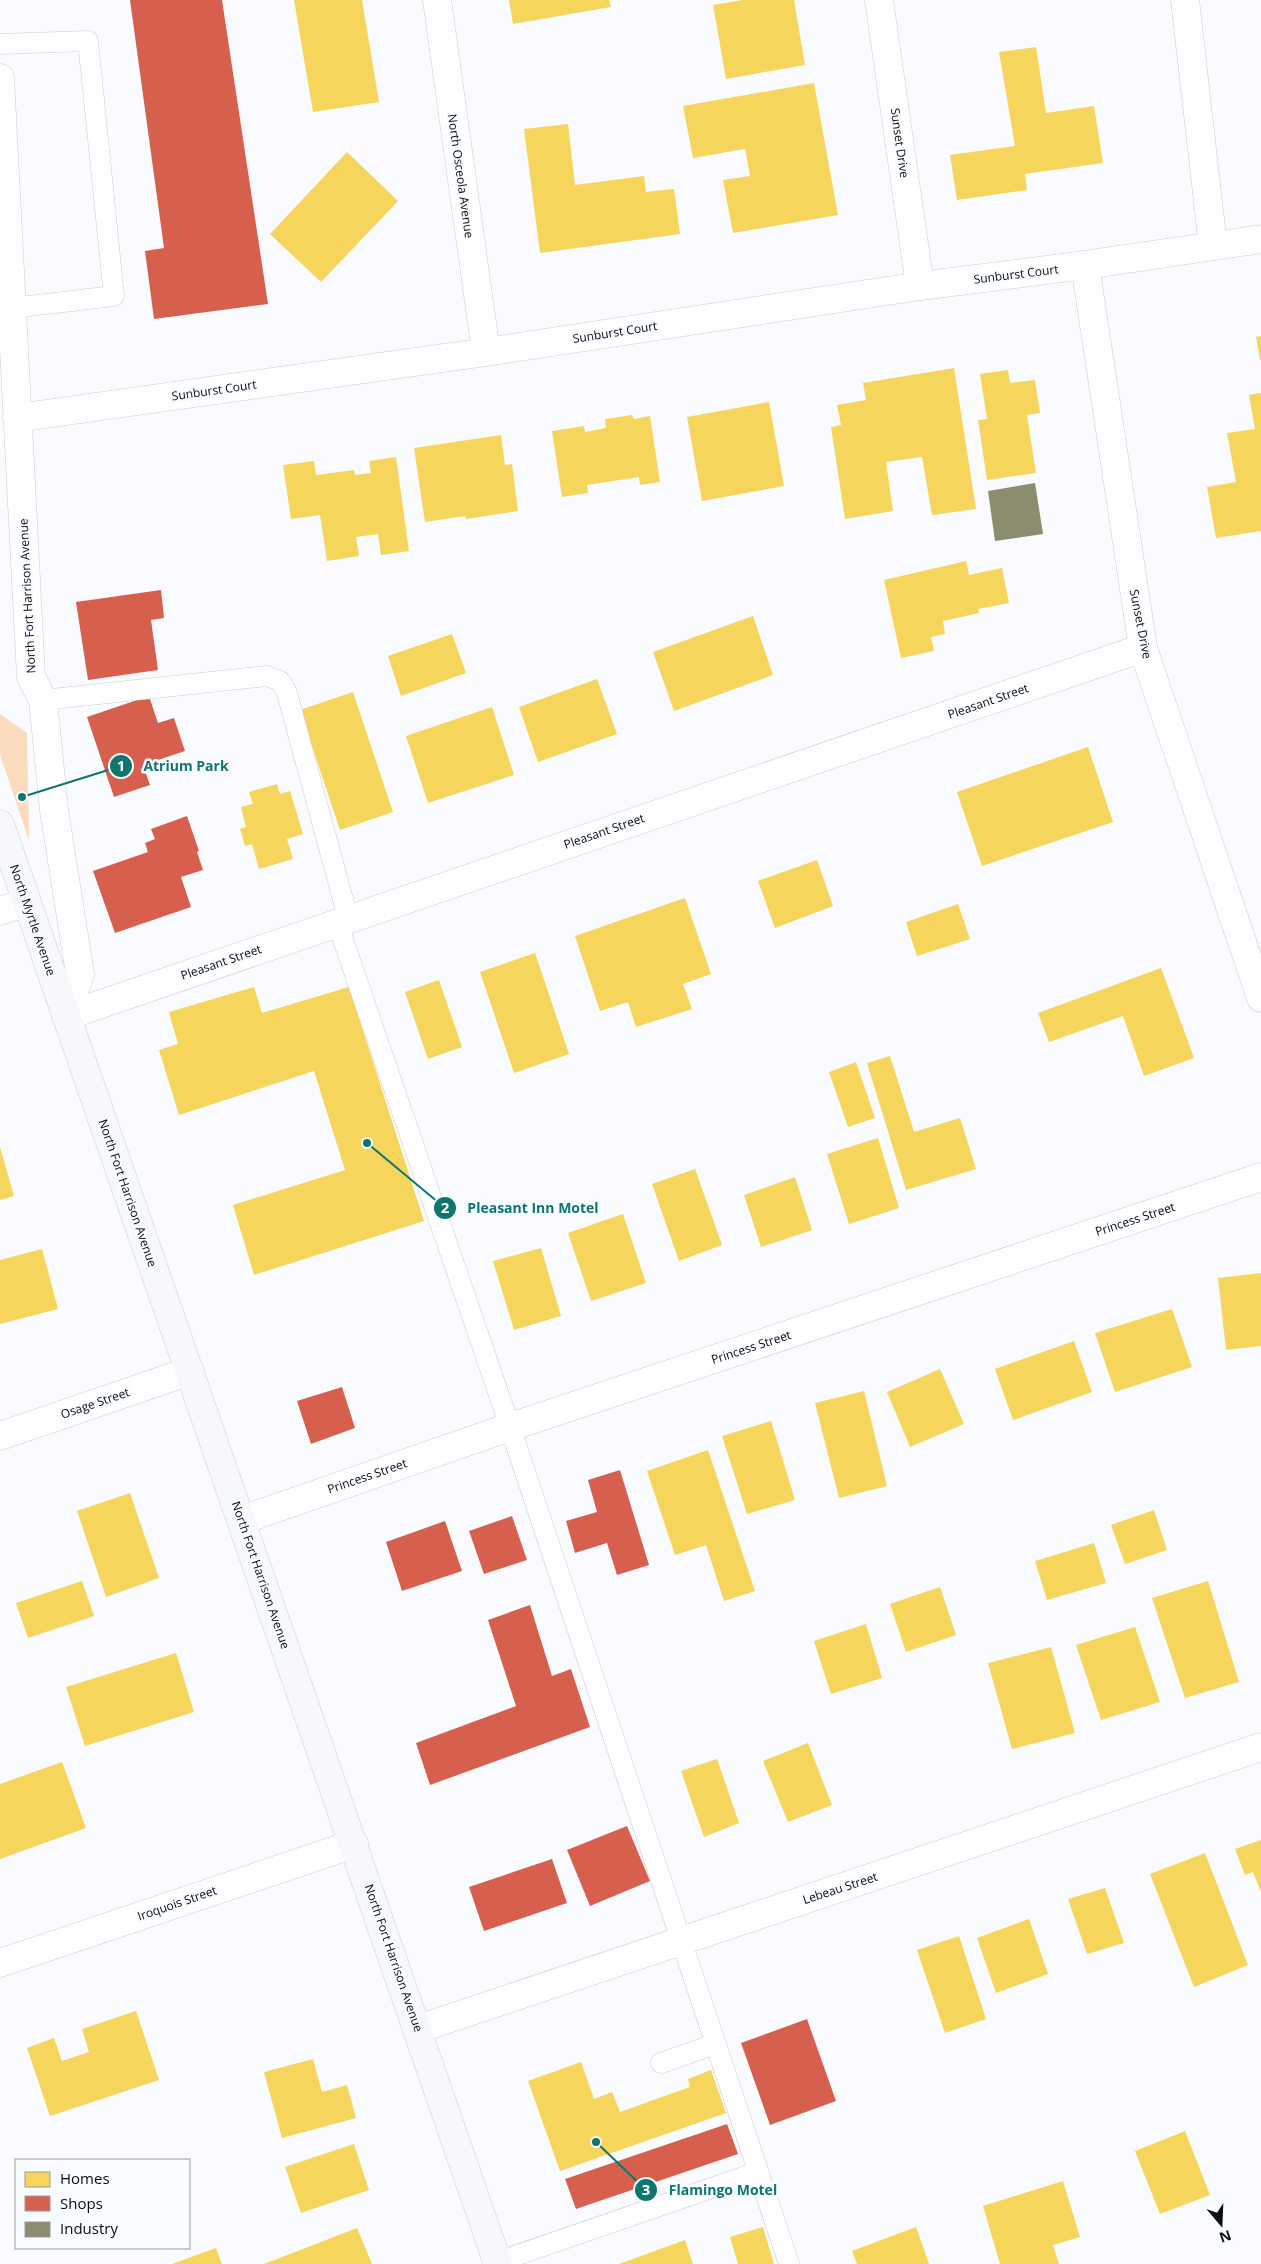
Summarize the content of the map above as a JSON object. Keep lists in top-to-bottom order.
{
  "streets": {
    "main road": ["North Fort Harrison Avenue", "North Myrtle Avenue"],
    "street": [
      "Sunset Drive",
      "North Osceola Avenue",
      "Sunburst Court",
      "Pleasant Street",
      "Princess Street",
      "Osage Street",
      "Lebeau Street",
      "Iroquois Street"
    ]
  },
  "crossings": [
    ["Sunset Drive", "Sunburst Court"],
    ["Sunset Drive", "Pleasant Street"],
    ["North Osceola Avenue", "Sunburst Court"],
    ["Sunburst Court", "North Fort Harrison Avenue"],
    ["North Fort Harrison Avenue", "Pleasant Street"],
    ["North Fort Harrison Avenue", "North Myrtle Avenue"],
    ["North Fort Harrison Avenue", "Princess Street"],
    ["North Fort Harrison Avenue", "Osage Street"],
    ["North Fort Harrison Avenue", "Lebeau Street"],
    ["North Fort Harrison Avenue", "Iroquois Street"],
    ["Pleasant Street", "North Myrtle Avenue"]
  ],
  "places": ["Atrium Park", "Pleasant Inn Motel", "Flamingo Motel"],
  "legend": ["Homes", "Shops", "Industry"],
  "north": "bottom"
}
